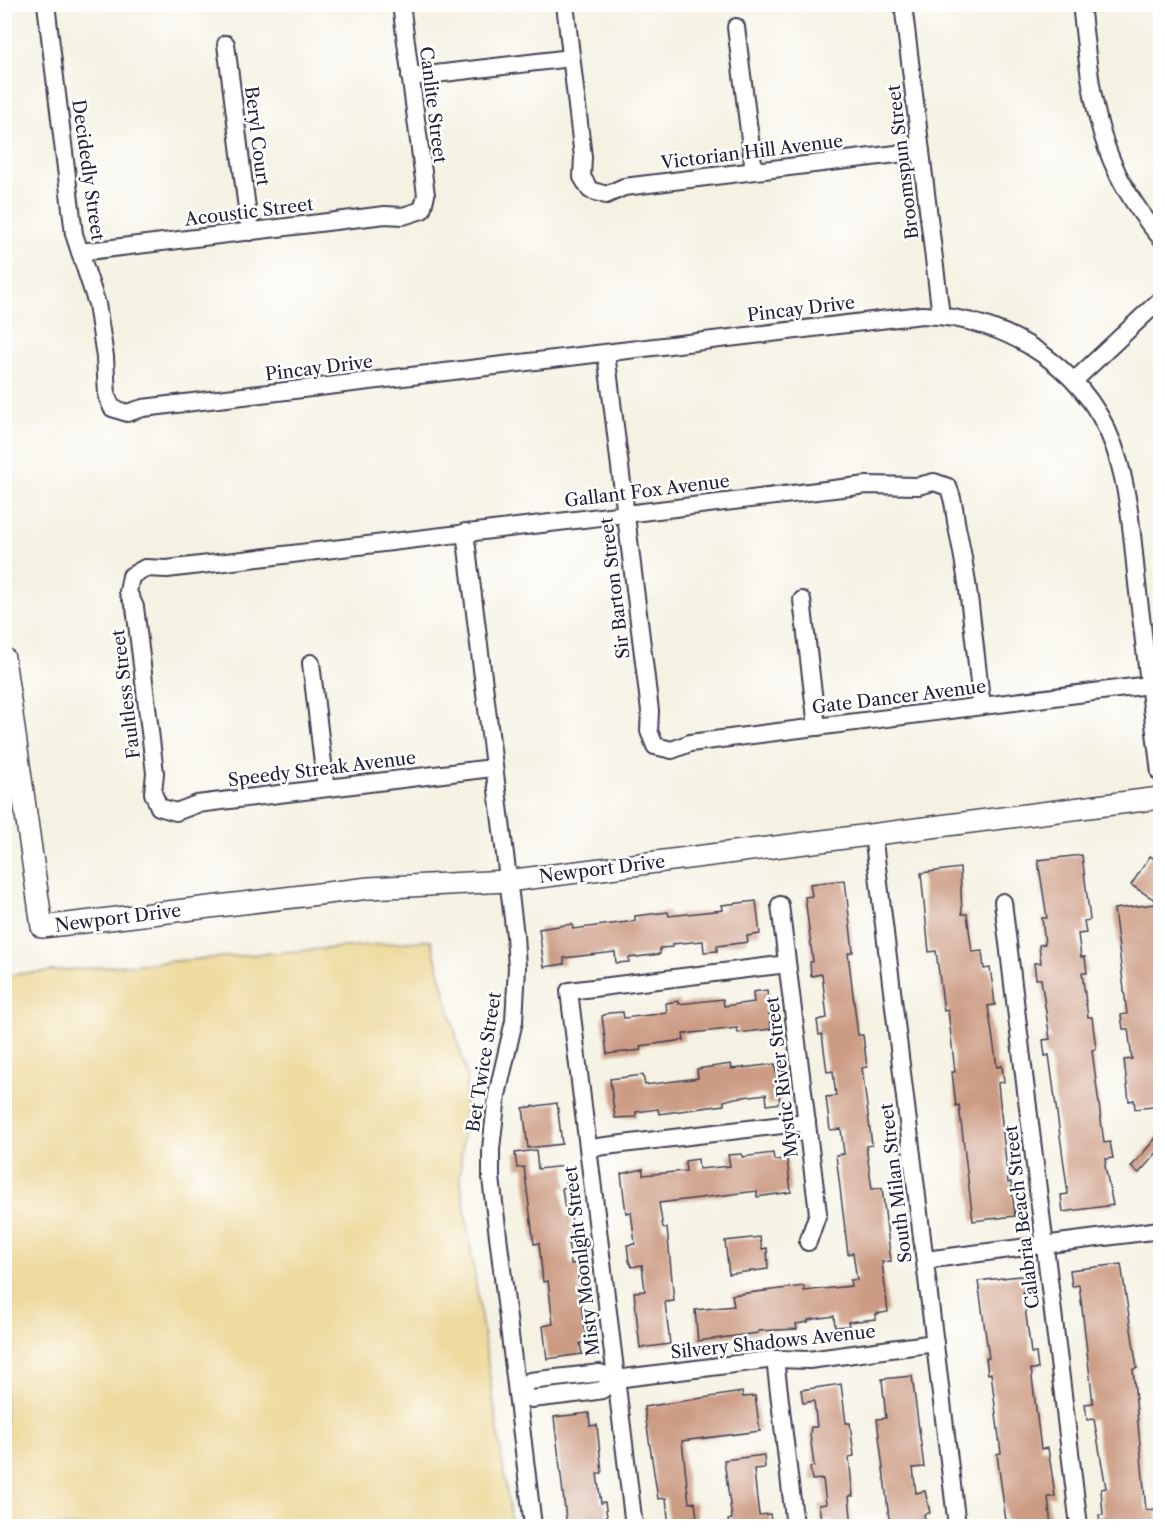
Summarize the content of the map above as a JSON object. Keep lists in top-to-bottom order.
{
  "streets": {
    "street": [
      "Canlite Street",
      "Beryl Court",
      "Victorian Hill Avenue",
      "Broomspun Street",
      "Decidedly Street",
      "Acoustic Street",
      "Pincay Drive",
      "Gallant Fox Avenue",
      "Sir Barton Street",
      "Faultless Street",
      "Gate Dancer Avenue",
      "Speedy Streak Avenue",
      "Newport Drive",
      "Bet Twice Street",
      "Mystic River Street",
      "South Milan Street",
      "Calabria Beach Street",
      "Misty Moonlght Street",
      "Silvery Shadows Avenue"
    ]
  },
  "crossings": [
    ["Canlite Street", "Acoustic Street"],
    ["Beryl Court", "Acoustic Street"],
    ["Victorian Hill Avenue", "Broomspun Street"],
    ["Broomspun Street", "Pincay Drive"],
    ["Decidedly Street", "Acoustic Street"],
    ["Decidedly Street", "Pincay Drive"],
    ["Pincay Drive", "Sir Barton Street"],
    ["Pincay Drive", "Gate Dancer Avenue"],
    ["Gallant Fox Avenue", "Sir Barton Street"],
    ["Gallant Fox Avenue", "Faultless Street"],
    ["Gallant Fox Avenue", "Gate Dancer Avenue"],
    ["Gallant Fox Avenue", "Bet Twice Street"],
    ["Sir Barton Street", "Gate Dancer Avenue"],
    ["Faultless Street", "Speedy Streak Avenue"],
    ["Speedy Streak Avenue", "Bet Twice Street"],
    ["Newport Drive", "Bet Twice Street"],
    ["Newport Drive", "South Milan Street"],
    ["Bet Twice Street", "Silvery Shadows Avenue"],
    ["Mystic River Street", "Misty Moonlght Street"],
    ["South Milan Street", "Silvery Shadows Avenue"],
    ["Misty Moonlght Street", "Silvery Shadows Avenue"]
  ]
}
